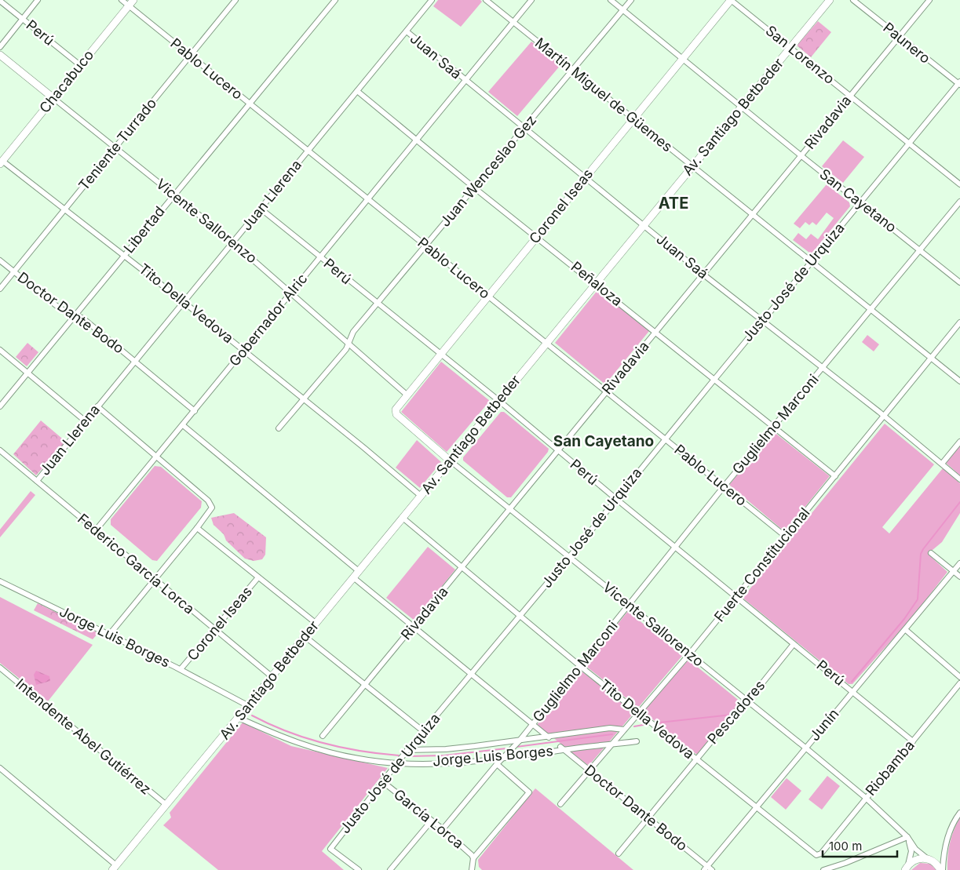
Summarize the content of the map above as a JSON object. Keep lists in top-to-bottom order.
{
  "streets": {
    "main road": [
      "Chacabuco",
      "Av. Santiago Betbeder",
      "Coronel Iseas",
      "Vicente Sallorenzo"
    ],
    "street": [
      "Perú",
      "Paunero",
      "San Lorenzo",
      "Juan Saá",
      "Pablo Lucero",
      "Martín Miguel de Güemes",
      "Rivadavia",
      "Teniente Turrado",
      "Juan Wenceslao Gez",
      "Juan Llerena",
      "San Cayetano",
      "Libertad",
      "Justo José de Urquiza",
      "Peñaloza",
      "Tito Della Vedova",
      "Doctor Dante Bodo",
      "Gobernador Alric",
      "Guglielmo Marconi",
      "Federico García Lorca",
      "Fuerte Constitucional",
      "Jorge Luis Borges",
      "Pescadores",
      "Junín",
      "Intendente Abel Gutiérrez",
      "Riobamba",
      "García Lorca"
    ]
  },
  "crossings": [
    ["Perú", "Chacabuco"],
    ["Perú", "Av. Santiago Betbeder"],
    ["Perú", "Rivadavia"],
    ["Perú", "Juan Wenceslao Gez"],
    ["Perú", "Juan Llerena"],
    ["Perú", "Coronel Iseas"],
    ["Perú", "Justo José de Urquiza"],
    ["Perú", "Gobernador Alric"],
    ["Perú", "Guglielmo Marconi"],
    ["Perú", "Fuerte Constitucional"],
    ["Perú", "Pescadores"],
    ["Perú", "Junín"],
    ["Perú", "Riobamba"],
    ["Paunero", "Rivadavia"],
    ["Paunero", "Justo José de Urquiza"],
    ["San Lorenzo", "Av. Santiago Betbeder"],
    ["San Lorenzo", "Rivadavia"],
    ["San Lorenzo", "Coronel Iseas"],
    ["San Lorenzo", "Justo José de Urquiza"],
    ["Juan Saá", "Av. Santiago Betbeder"],
    ["Juan Saá", "Rivadavia"],
    ["Juan Saá", "Juan Wenceslao Gez"],
    ["Juan Saá", "Juan Llerena"],
    ["Juan Saá", "Coronel Iseas"],
    ["Juan Saá", "Justo José de Urquiza"],
    ["Juan Saá", "Gobernador Alric"],
    ["Juan Saá", "Guglielmo Marconi"],
    ["Juan Saá", "Fuerte Constitucional"],
    ["Pablo Lucero", "Chacabuco"],
    ["Pablo Lucero", "Av. Santiago Betbeder"],
    ["Pablo Lucero", "Rivadavia"],
    ["Pablo Lucero", "Teniente Turrado"],
    ["Pablo Lucero", "Juan Wenceslao Gez"],
    ["Pablo Lucero", "Juan Llerena"],
    ["Pablo Lucero", "Coronel Iseas"],
    ["Pablo Lucero", "Libertad"],
    ["Pablo Lucero", "Justo José de Urquiza"],
    ["Pablo Lucero", "Gobernador Alric"],
    ["Pablo Lucero", "Guglielmo Marconi"],
    ["Pablo Lucero", "Fuerte Constitucional"],
    ["Chacabuco", "Vicente Sallorenzo"],
    ["Chacabuco", "Tito Della Vedova"],
    ["Martín Miguel de Güemes", "Av. Santiago Betbeder"],
    ["Martín Miguel de Güemes", "Rivadavia"],
    ["Martín Miguel de Güemes", "Juan Wenceslao Gez"],
    ["Martín Miguel de Güemes", "Coronel Iseas"],
    ["Martín Miguel de Güemes", "Justo José de Urquiza"],
    ["Martín Miguel de Güemes", "Gobernador Alric"],
    ["Martín Miguel de Güemes", "Guglielmo Marconi"],
    ["Martín Miguel de Güemes", "Fuerte Constitucional"],
    ["Av. Santiago Betbeder", "San Cayetano"],
    ["Av. Santiago Betbeder", "Vicente Sallorenzo"],
    ["Av. Santiago Betbeder", "Peñaloza"],
    ["Av. Santiago Betbeder", "Tito Della Vedova"],
    ["Av. Santiago Betbeder", "Federico García Lorca"],
    ["Av. Santiago Betbeder", "Jorge Luis Borges"],
    ["Av. Santiago Betbeder", "Intendente Abel Gutiérrez"],
    ["Rivadavia", "San Cayetano"],
    ["Rivadavia", "Vicente Sallorenzo"],
    ["Rivadavia", "Peñaloza"],
    ["Rivadavia", "Tito Della Vedova"],
    ["Teniente Turrado", "Vicente Sallorenzo"],
    ["Teniente Turrado", "Tito Della Vedova"],
    ["Teniente Turrado", "Doctor Dante Bodo"],
    ["Juan Wenceslao Gez", "San Cayetano"],
    ["Juan Wenceslao Gez", "Vicente Sallorenzo"],
    ["Juan Wenceslao Gez", "Peñaloza"],
    ["Juan Wenceslao Gez", "Tito Della Vedova"],
    ["Juan Llerena", "Vicente Sallorenzo"],
    ["Juan Llerena", "Peñaloza"],
    ["Juan Llerena", "Tito Della Vedova"],
    ["Juan Llerena", "Doctor Dante Bodo"],
    ["Juan Llerena", "Federico García Lorca"],
    ["San Cayetano", "Coronel Iseas"],
    ["San Cayetano", "Justo José de Urquiza"],
    ["San Cayetano", "Guglielmo Marconi"],
    ["Coronel Iseas", "Vicente Sallorenzo"],
    ["Coronel Iseas", "Peñaloza"],
    ["Coronel Iseas", "Federico García Lorca"],
    ["Coronel Iseas", "Jorge Luis Borges"],
    ["Vicente Sallorenzo", "Libertad"],
    ["Vicente Sallorenzo", "Justo José de Urquiza"],
    ["Vicente Sallorenzo", "Gobernador Alric"],
    ["Vicente Sallorenzo", "Guglielmo Marconi"],
    ["Vicente Sallorenzo", "Fuerte Constitucional"],
    ["Vicente Sallorenzo", "Pescadores"],
    ["Vicente Sallorenzo", "Junín"],
    ["Vicente Sallorenzo", "Riobamba"],
    ["Libertad", "Tito Della Vedova"],
    ["Libertad", "Doctor Dante Bodo"],
    ["Justo José de Urquiza", "Peñaloza"],
    ["Justo José de Urquiza", "Tito Della Vedova"],
    ["Justo José de Urquiza", "Jorge Luis Borges"],
    ["Justo José de Urquiza", "García Lorca"],
    ["Peñaloza", "Gobernador Alric"],
    ["Peñaloza", "Guglielmo Marconi"],
    ["Peñaloza", "Fuerte Constitucional"],
    ["Tito Della Vedova", "Gobernador Alric"],
    ["Tito Della Vedova", "Guglielmo Marconi"],
    ["Tito Della Vedova", "Fuerte Constitucional"],
    ["Tito Della Vedova", "Pescadores"],
    ["Tito Della Vedova", "Junín"],
    ["Tito Della Vedova", "Riobamba"],
    ["Doctor Dante Bodo", "Gobernador Alric"],
    ["Doctor Dante Bodo", "Fuerte Constitucional"],
    ["Doctor Dante Bodo", "Jorge Luis Borges"],
    ["Doctor Dante Bodo", "Pescadores"],
    ["Doctor Dante Bodo", "Junín"],
    ["Gobernador Alric", "Federico García Lorca"],
    ["Guglielmo Marconi", "Jorge Luis Borges"],
    ["Guglielmo Marconi", "García Lorca"],
    ["Fuerte Constitucional", "Jorge Luis Borges"]
  ],
  "districts": ["ATE", "San Cayetano"],
  "scale_bar": "100 m"
}
